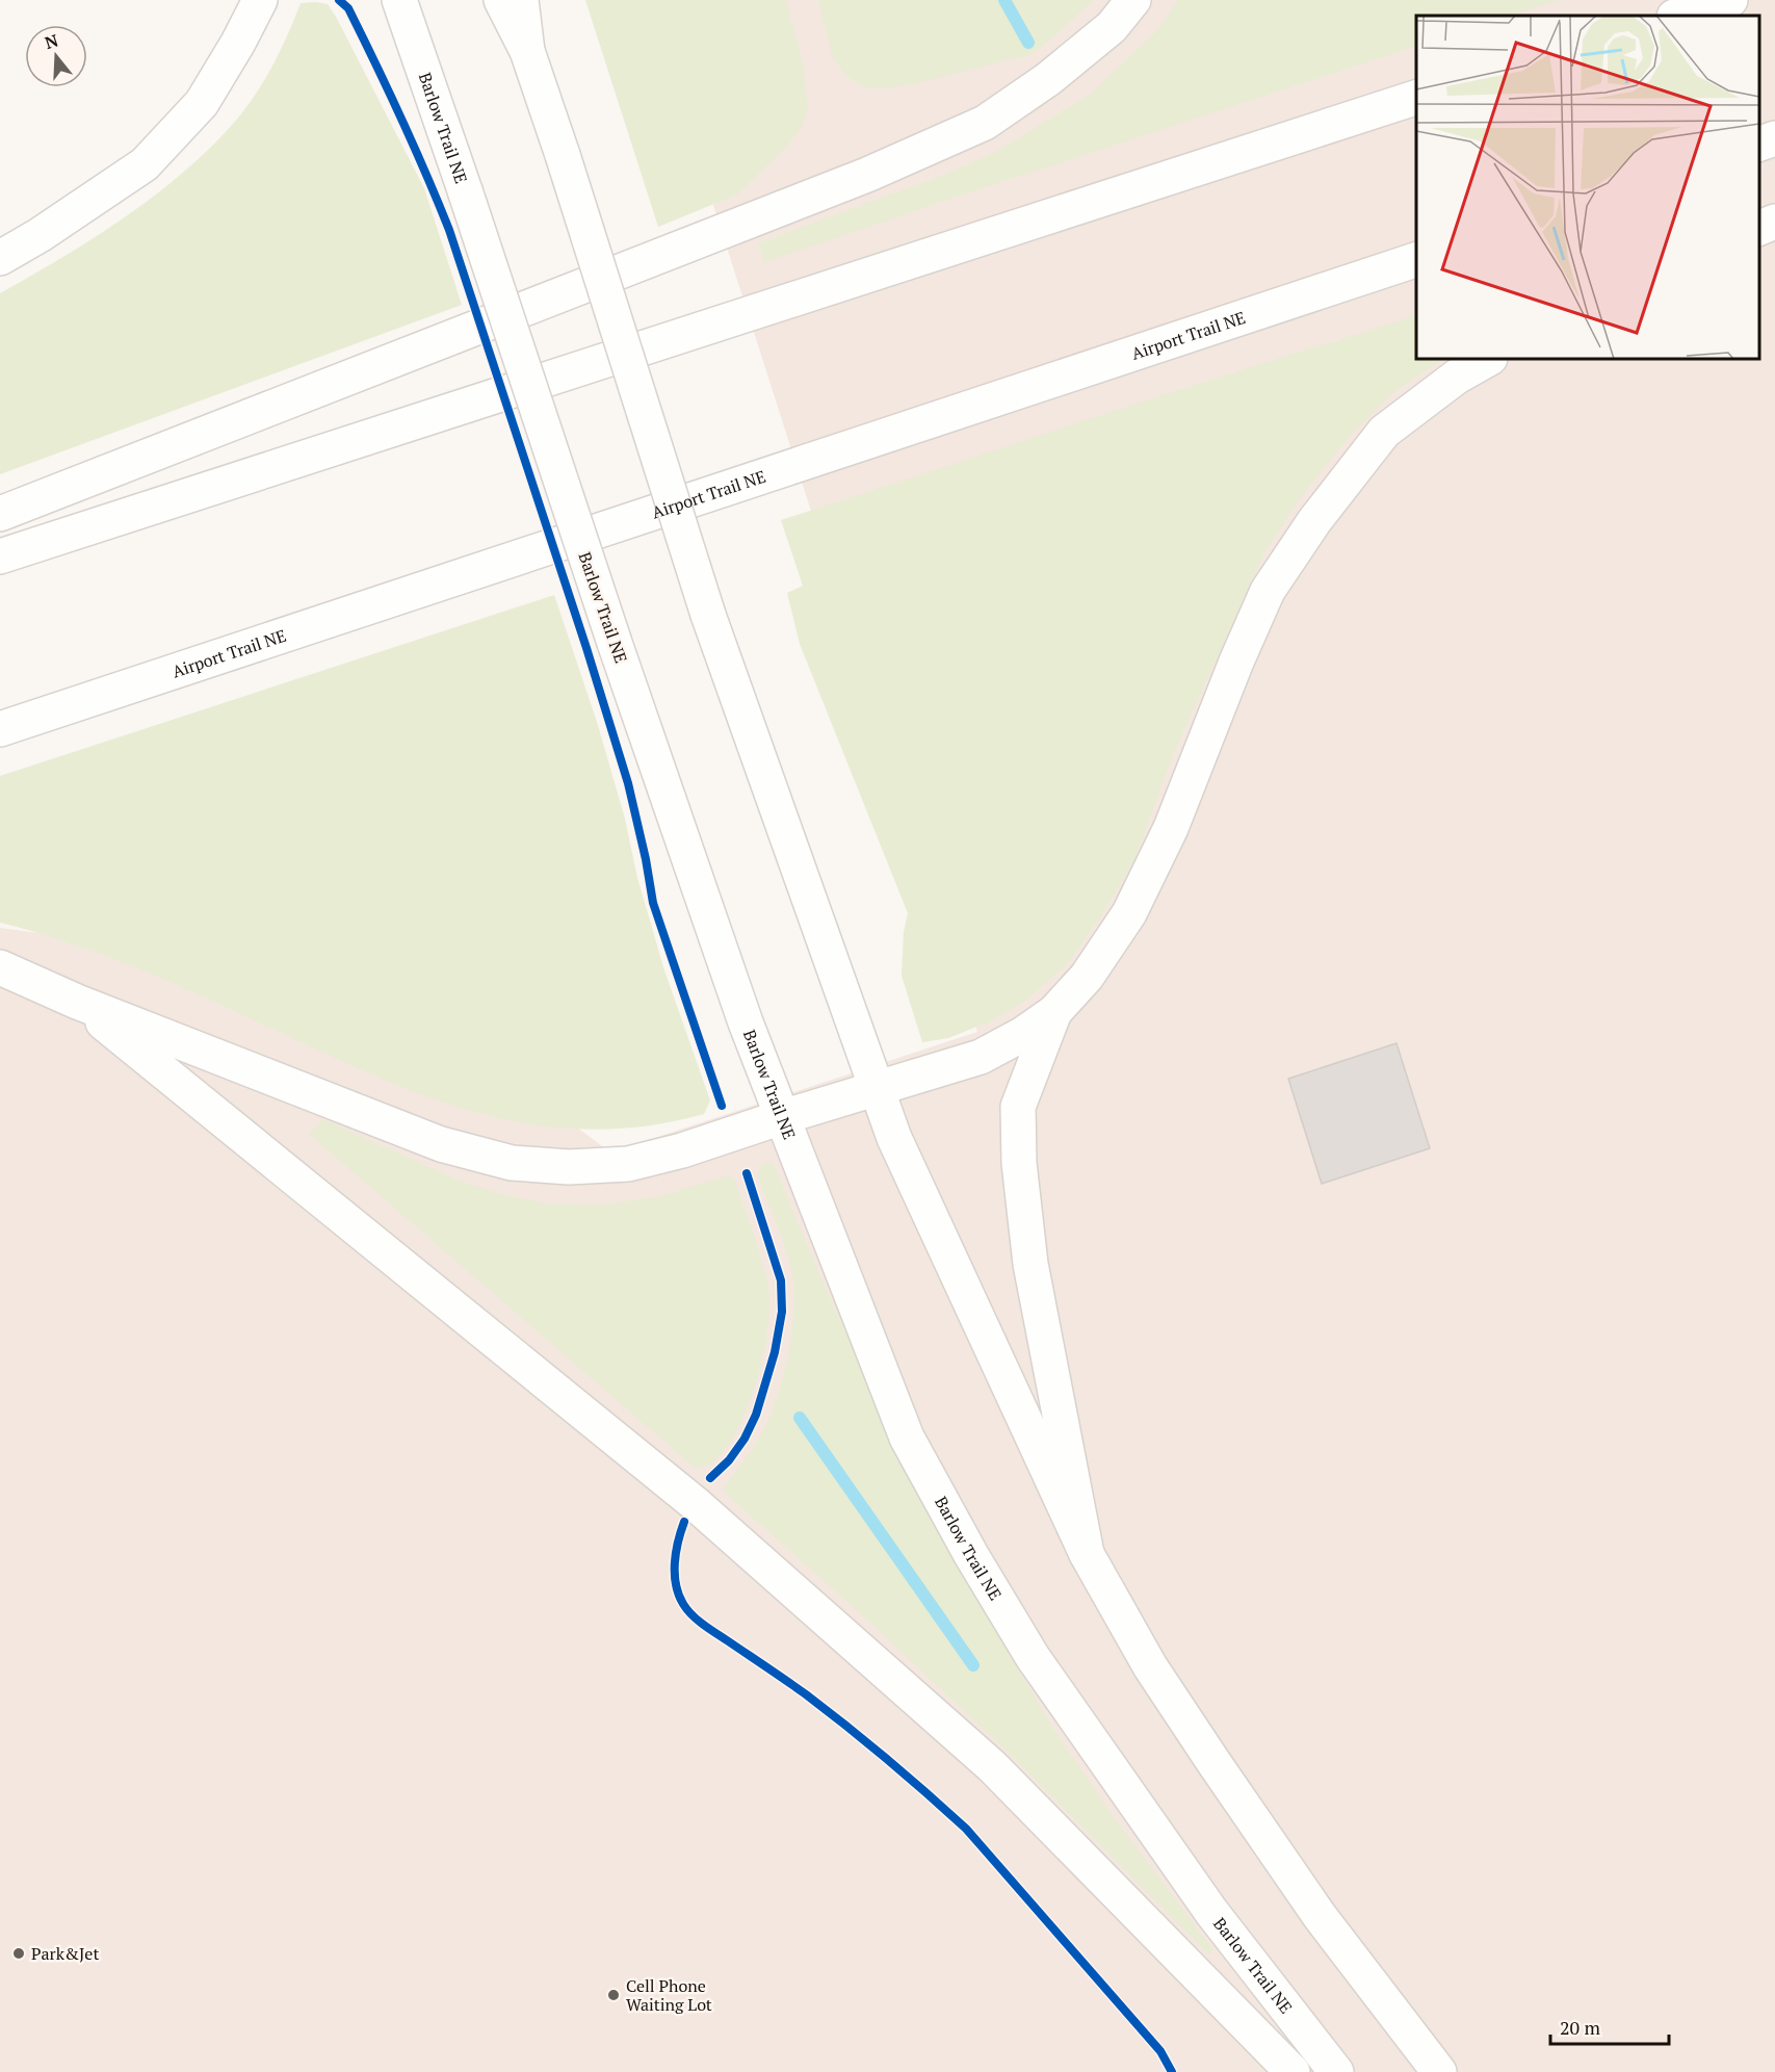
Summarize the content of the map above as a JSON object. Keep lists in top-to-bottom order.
{
  "streets": {
    "main road": ["Barlow Trail NE", "Airport Trail NE"]
  },
  "places": ["Park&Jet", "Cell Phone Waiting Lot"],
  "scale_bar": "20 m",
  "north": "top"
}
